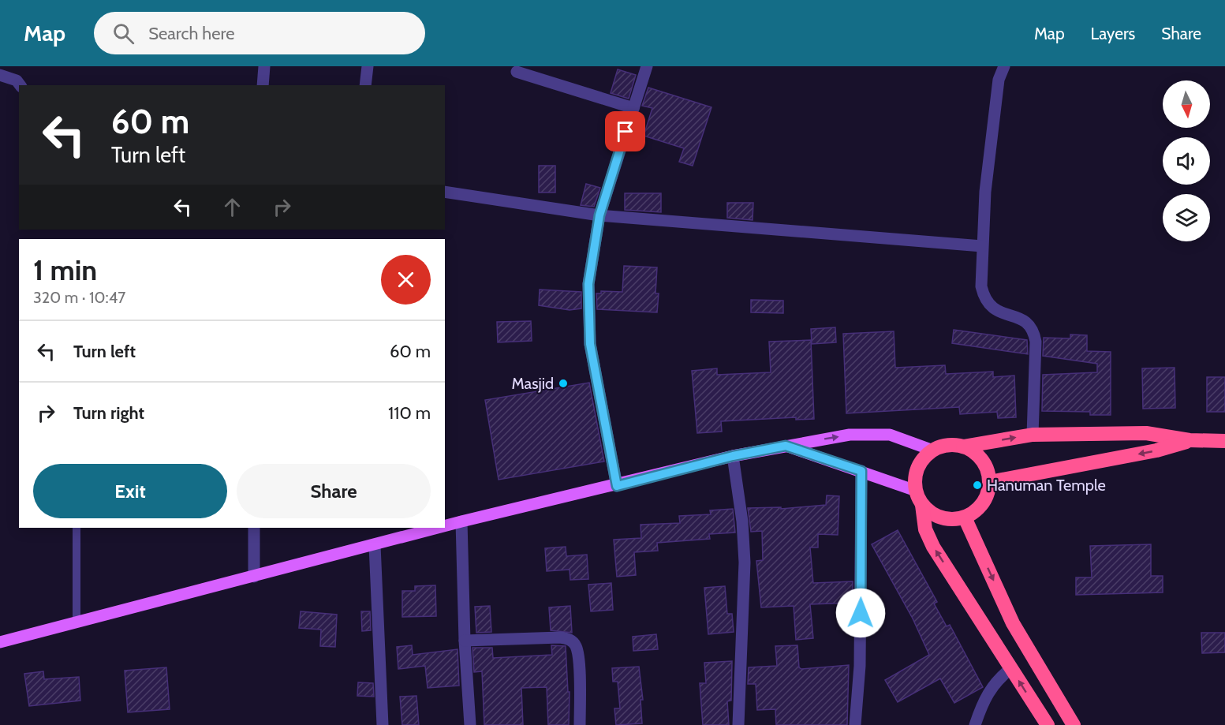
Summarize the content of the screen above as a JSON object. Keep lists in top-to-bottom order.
{
  "places": ["Masjid", "Hanuman Temple"],
  "north": "bottom",
  "page": {
    "header": "Map",
    "search": "Search here",
    "nav": ["Map", "Layers", "Share"],
    "turn": ["60 m", "Turn left"],
    "heading": ["1 min", "320 m · 10:47"],
    "list": [
      {
        "name": "Turn left",
        "value": "60 m"
      },
      {
        "name": "Turn right",
        "value": "110 m"
      }
    ],
    "buttons": ["Exit", "Share"]
  }
}
